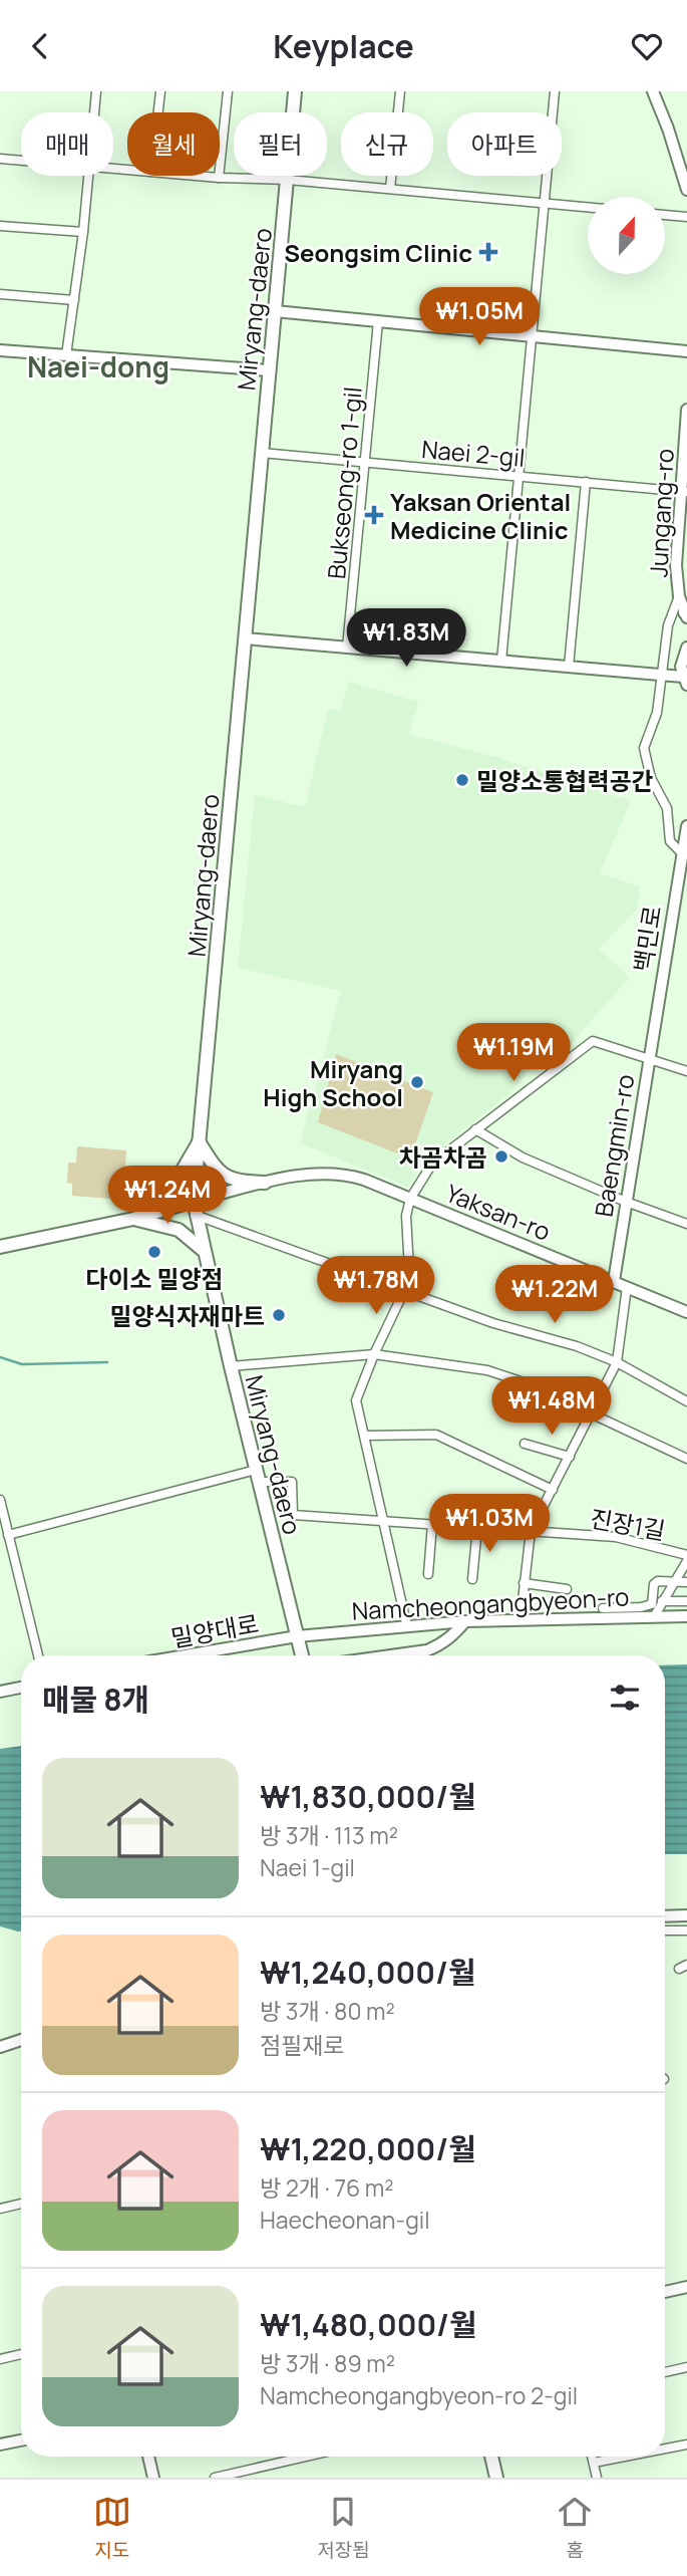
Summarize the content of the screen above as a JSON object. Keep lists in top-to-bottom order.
{
  "streets": {
    "main road": ["Miryang-daero", "Yaksan-ro"],
    "street": [
      "Naei 2-gil",
      "Bukseong-ro 1-gil",
      "Jungang-ro",
      "백민로",
      "Baengmin-ro",
      "진장1길",
      "Namcheongangbyeon-ro",
      "밀양대로"
    ]
  },
  "crossings": [
    ["Miryang-daero", "Naei 2-gil"],
    ["Miryang-daero", "Yaksan-ro"],
    ["Miryang-daero", "진장1길"],
    ["Miryang-daero", "Namcheongangbyeon-ro"],
    ["Miryang-daero", "밀양대로"],
    ["Naei 2-gil", "Bukseong-ro 1-gil"],
    ["Naei 2-gil", "Jungang-ro"],
    ["백민로", "Baengmin-ro"],
    ["Baengmin-ro", "Yaksan-ro"],
    ["Yaksan-ro", "진장1길"],
    ["Yaksan-ro", "Namcheongangbyeon-ro"],
    ["Namcheongangbyeon-ro", "밀양대로"]
  ],
  "districts": ["Naei-dong"],
  "places": {
    "health": ["Seongsim Clinic", "Yaksan Oriental Medicine Clinic"],
    "other": [
      "밀양소통협력공간",
      "Miryang High School",
      "차곰차곰",
      "다이소 밀양점",
      "밀양식자재마트"
    ]
  },
  "north": "top",
  "page": {
    "header": "Keyplace",
    "chip": [
      "매매",
      "월세",
      "필터",
      "신규",
      "아파트"
    ],
    "price": [
      "₩1.05M",
      "₩1.83M",
      "₩1.19M",
      "₩1.24M",
      "₩1.78M",
      "₩1.22M",
      "₩1.48M",
      "₩1.03M"
    ],
    "heading": "매물 8개",
    "list": [
      {
        "name": "₩1,830,000/월",
        "note": "방 3개 · 113 m² · Naei 1-gil"
      },
      {
        "name": "₩1,240,000/월",
        "note": "방 3개 · 80 m² · 점필재로"
      },
      {
        "name": "₩1,220,000/월",
        "note": "방 2개 · 76 m² · Haecheonan-gil"
      },
      {
        "name": "₩1,480,000/월",
        "note": "방 3개 · 89 m² · Namcheongangbyeon-ro 2-gil"
      }
    ],
    "tabs": ["지도", "저장됨", "홈"]
  }
}
